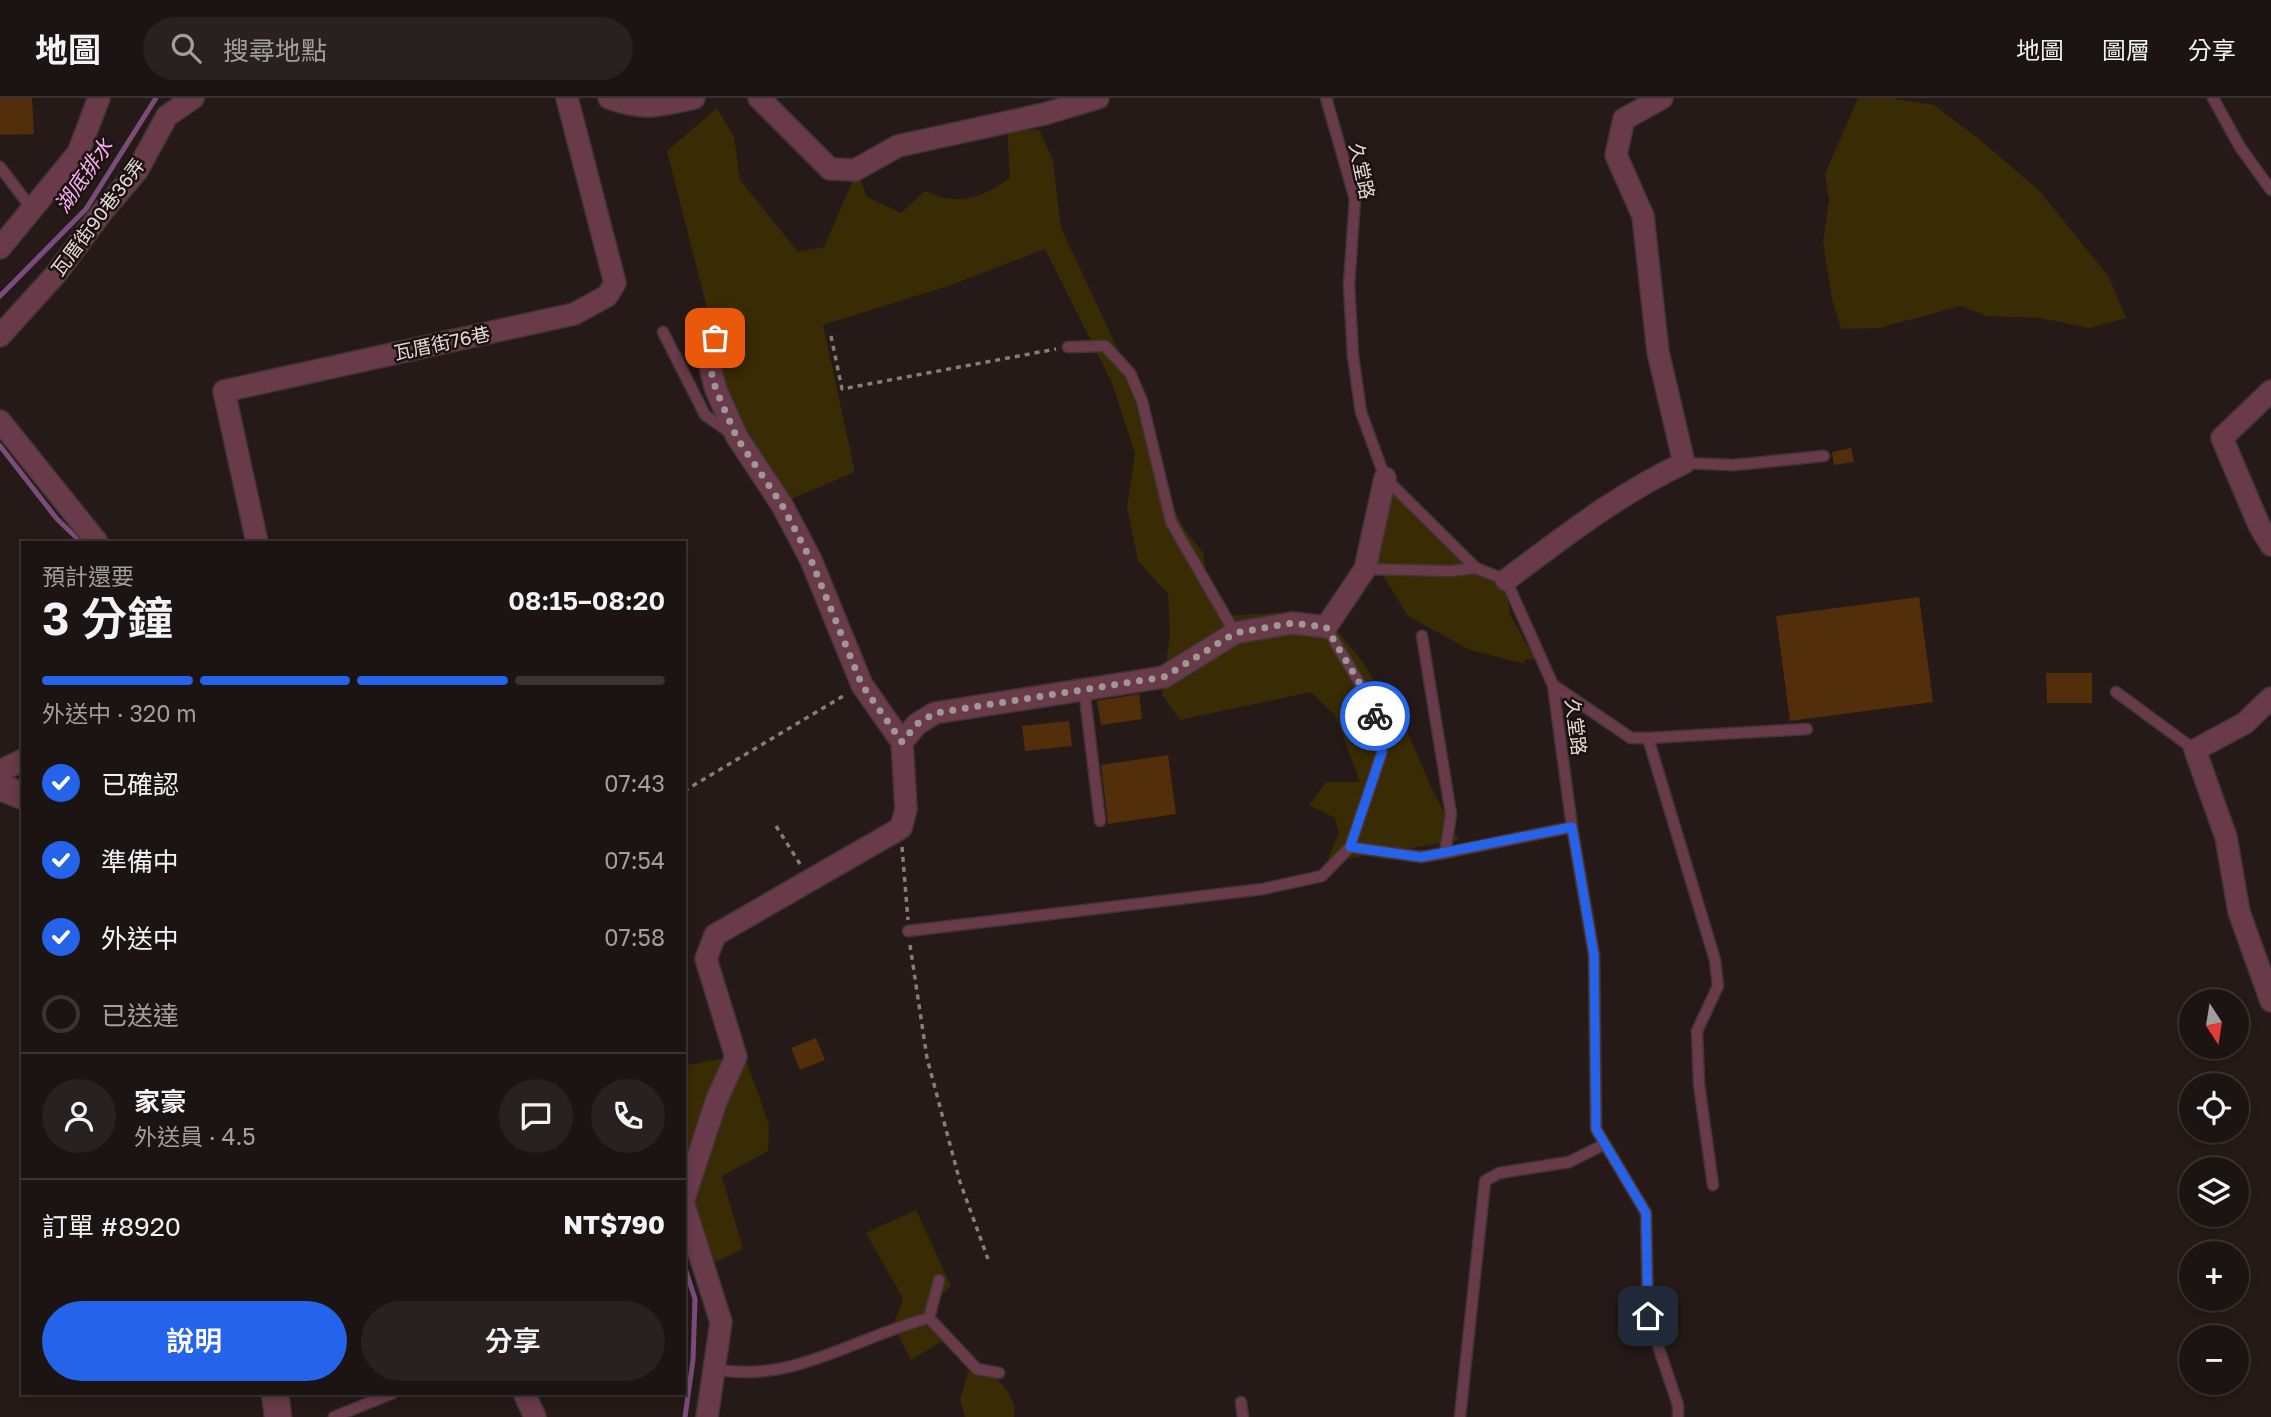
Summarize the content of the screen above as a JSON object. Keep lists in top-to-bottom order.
{
  "streets": {
    "street": ["瓦厝街90巷36弄", "瓦厝街76巷"],
    "lane": ["久堂路"]
  },
  "water": ["湖底排水"],
  "north": "bottom",
  "page": {
    "header": "地圖",
    "search": "搜尋地點",
    "nav": ["地圖", "圖層", "分享"],
    "heading": ["3 分鐘", "預計還要", "08:15–08:20"],
    "panel": [
      "家豪",
      "外送員 · 4.5",
      "訂單 #8920",
      "NT$790"
    ],
    "bar": "外送中 · 320 m",
    "list": [
      ["已確認", "07:43"],
      ["準備中", "07:54"],
      ["外送中", "07:58"],
      "已送達"
    ],
    "map_buttons": ["+", "−"],
    "buttons": ["說明", "分享"]
  }
}
